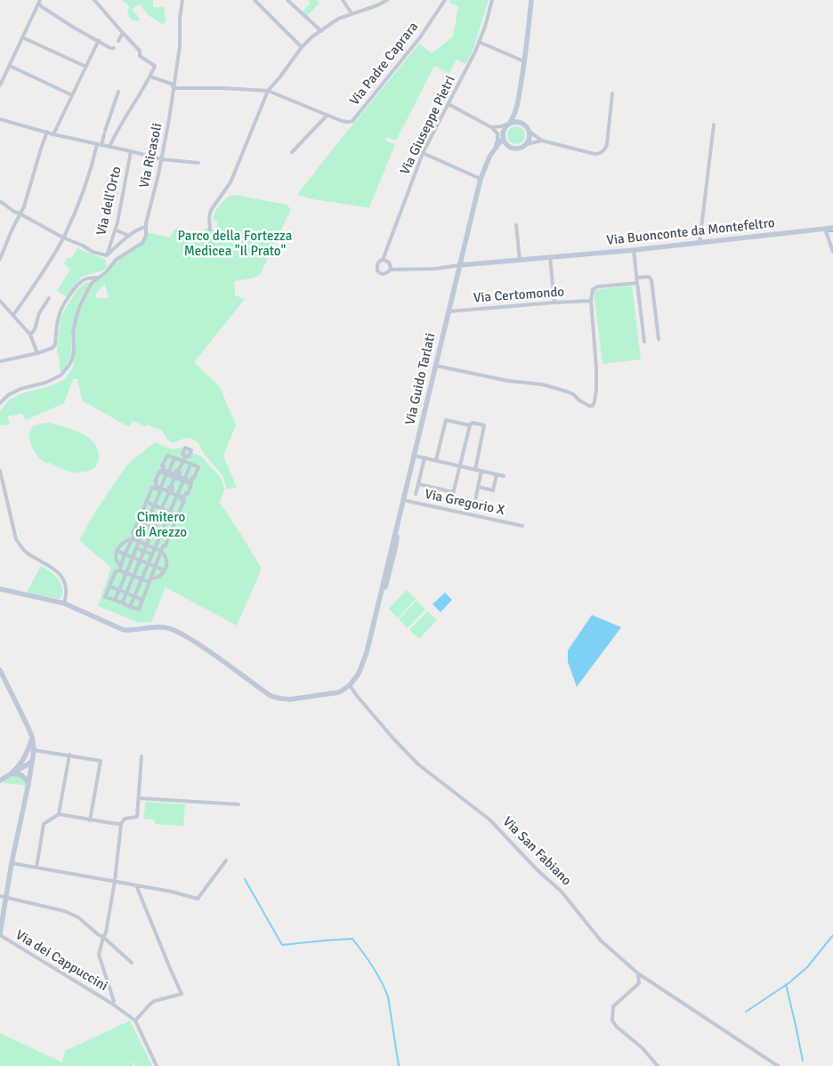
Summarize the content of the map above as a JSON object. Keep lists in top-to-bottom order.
{
  "streets": {
    "main road": ["Via Buonconte da Montefeltro", "Via Guido Tarlati"],
    "street": [
      "Via Padre Caprara",
      "Via Giuseppe Pietri",
      "Via Ricasoli",
      "Via dell'Orto",
      "Via Certomondo",
      "Via Gregorio X",
      "Via San Fabiano",
      "Via dei Cappuccini"
    ]
  },
  "crossings": [
    ["Via Padre Caprara", "Via Ricasoli"],
    ["Via Buonconte da Montefeltro", "Via Guido Tarlati"],
    ["Via Certomondo", "Via Guido Tarlati"],
    ["Via Guido Tarlati", "Via Gregorio X"]
  ],
  "parks": ["Parco della Fortezza Medicea \"Il Prato\"", "Cimitero di Arezzo"]
}
